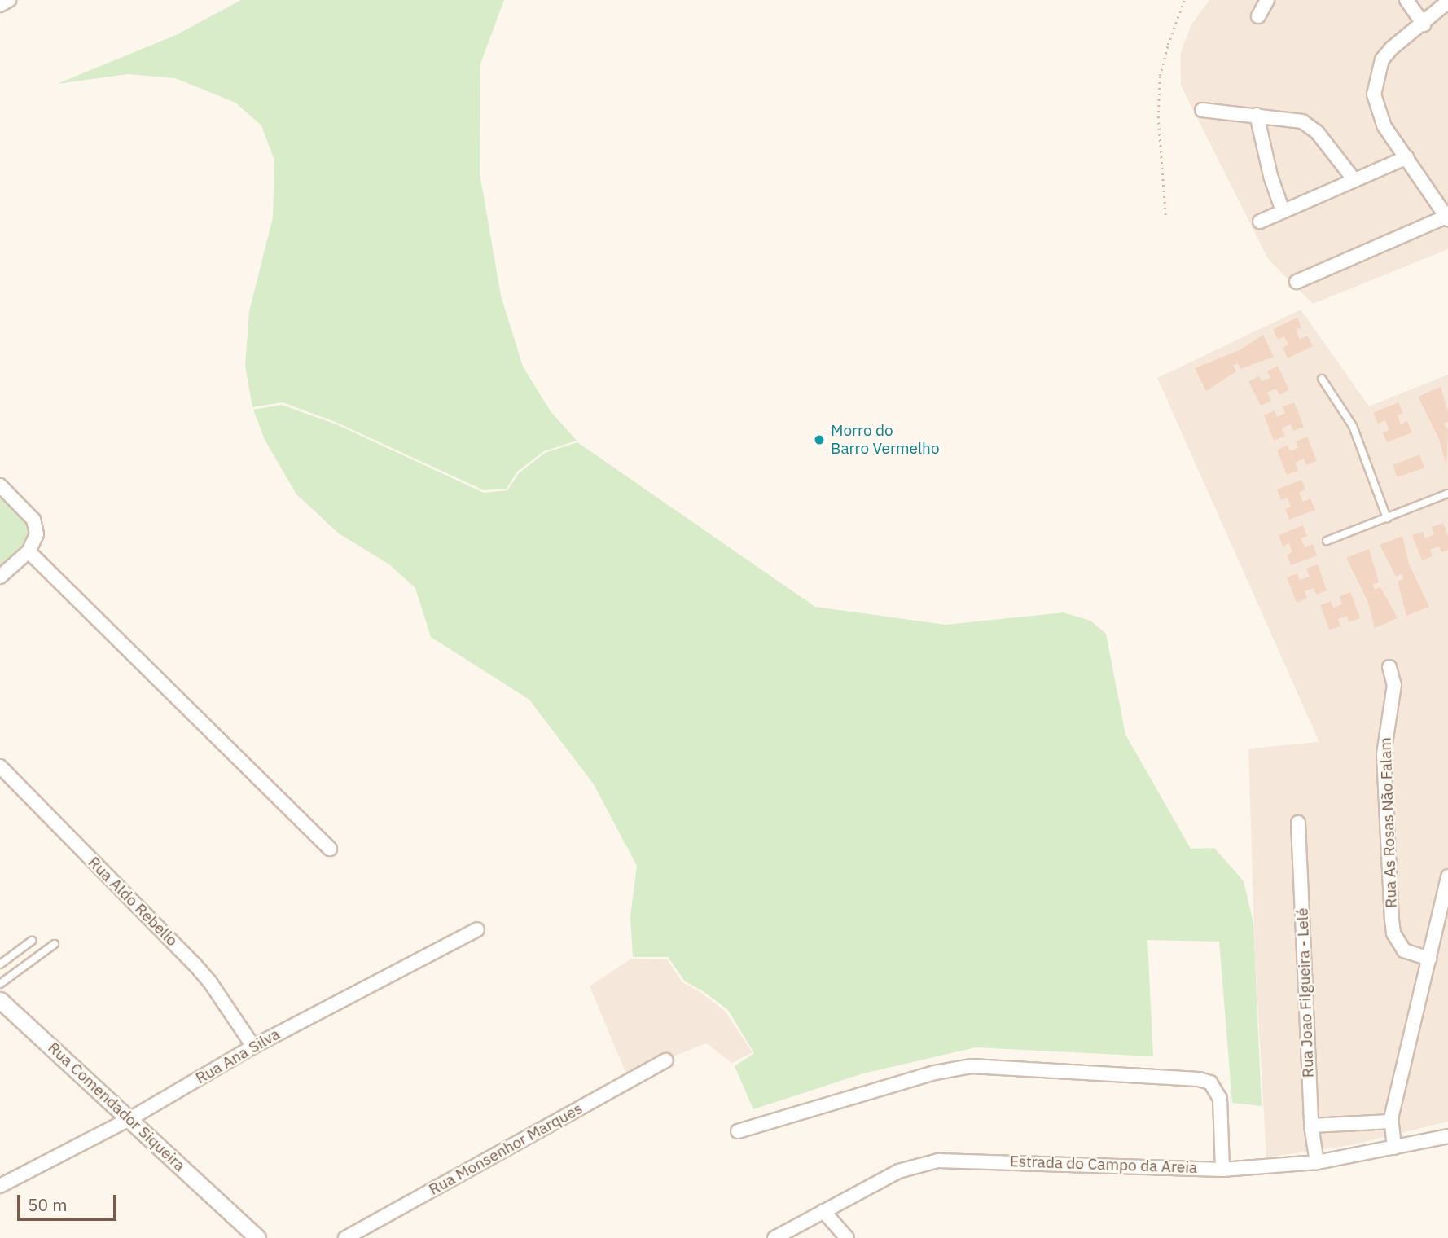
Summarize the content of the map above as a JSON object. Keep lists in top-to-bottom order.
{
  "streets": {
    "street": [
      "Rua As Rosas Não Falam",
      "Rua Aldo Rebello",
      "Rua Joao Filgueira - Lelé",
      "Rua Ana Silva",
      "Rua Comendador Siqueira",
      "Rua Monsenhor Marques",
      "Estrada do Campo da Areia"
    ]
  },
  "crossings": [
    ["Rua Aldo Rebello", "Rua Ana Silva"],
    ["Rua Joao Filgueira - Lelé", "Estrada do Campo da Areia"],
    ["Rua Ana Silva", "Rua Comendador Siqueira"]
  ],
  "places": ["Morro do Barro Vermelho"],
  "scale_bar": "50 m"
}
